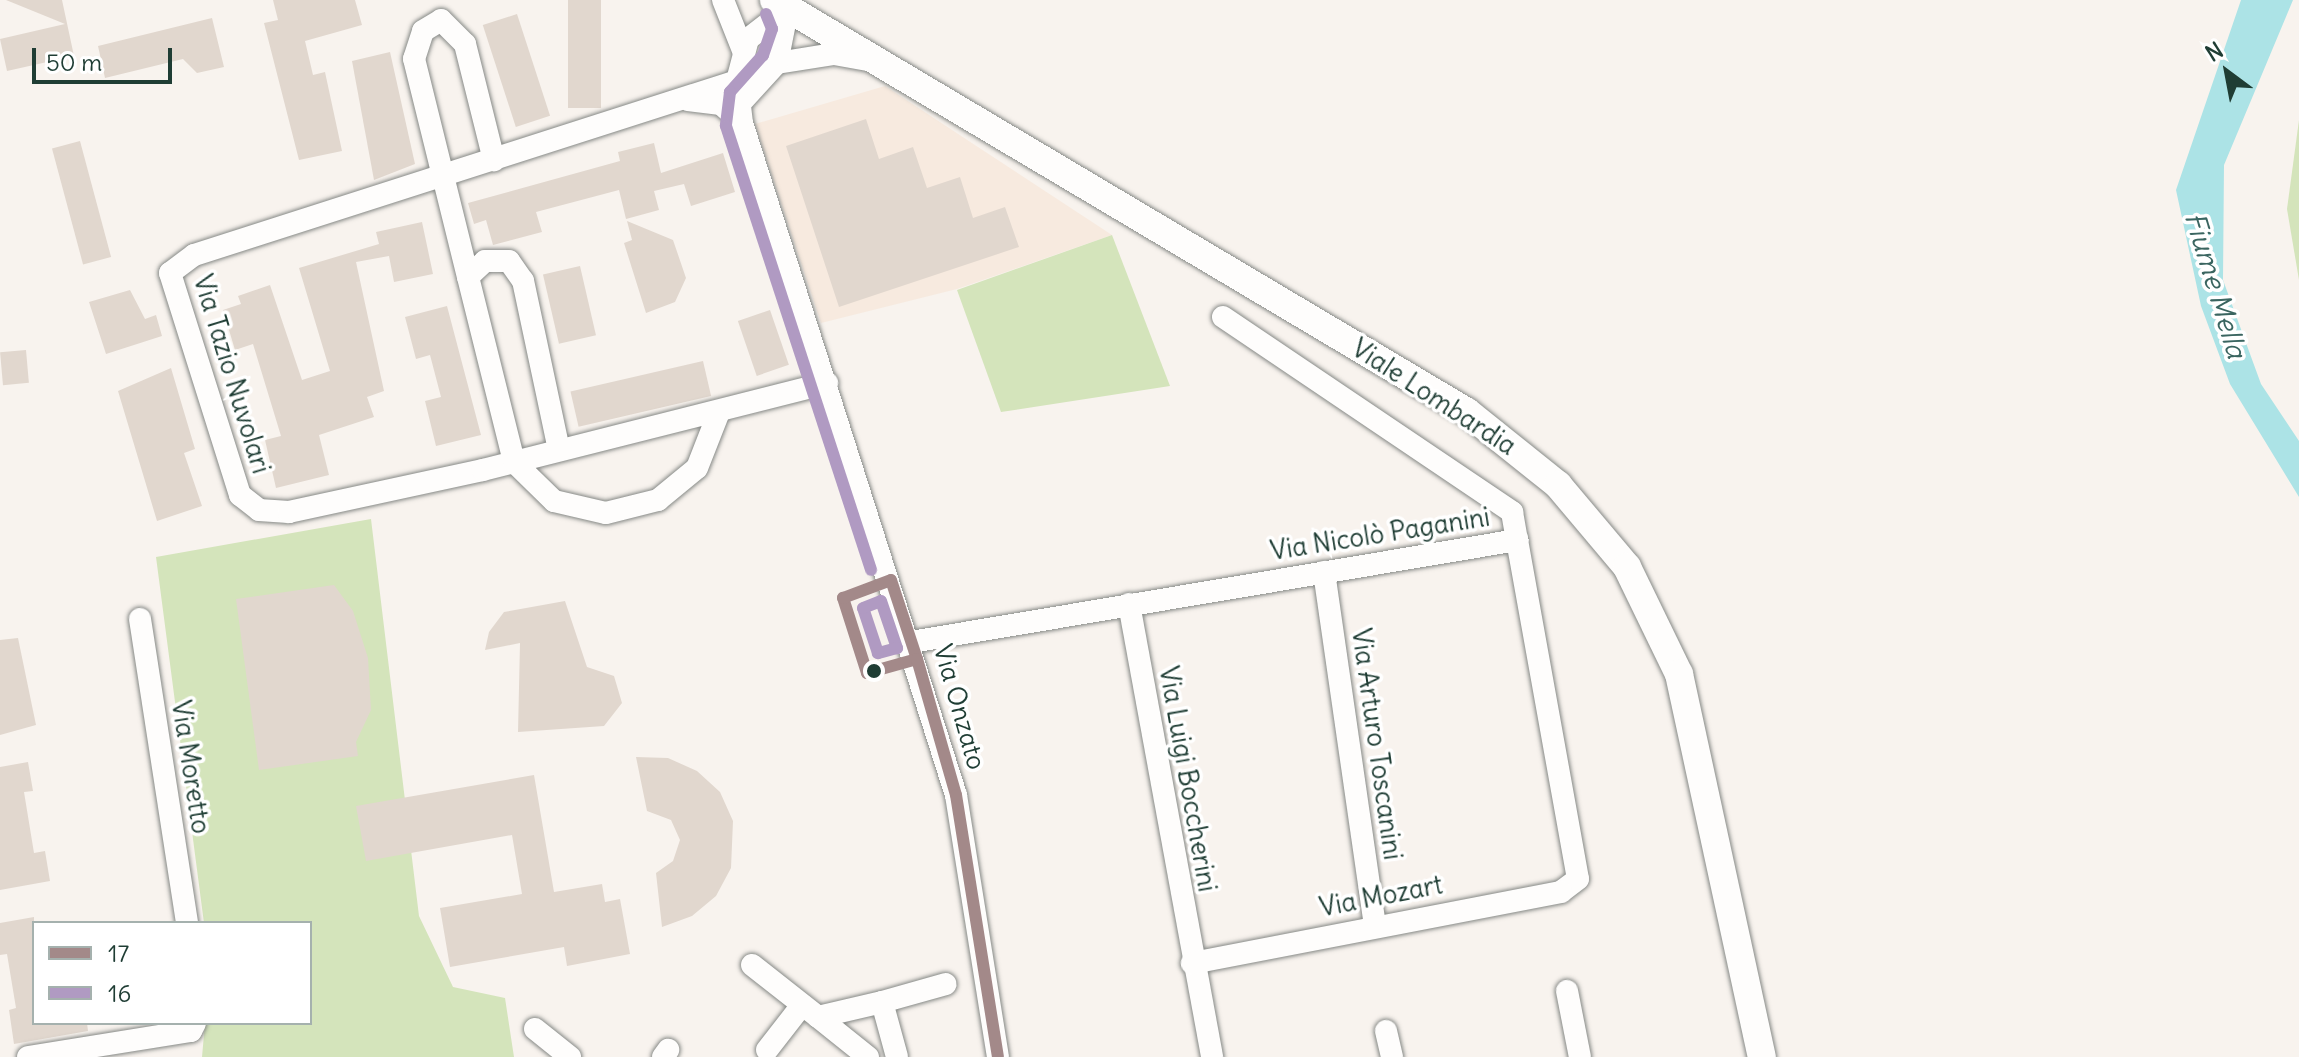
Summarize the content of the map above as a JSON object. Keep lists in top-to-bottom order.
{
  "streets": {
    "street": [
      "Via Tazio Nuvolari",
      "Viale Lombardia",
      "Via Nicolò Paganini",
      "Via Onzato",
      "Via Arturo Toscanini",
      "Via Moretto",
      "Via Luigi Boccherini",
      "Via Mozart"
    ]
  },
  "crossings": [
    ["Via Tazio Nuvolari", "Via Onzato"],
    ["Via Nicolò Paganini", "Via Onzato"],
    ["Via Nicolò Paganini", "Via Arturo Toscanini"],
    ["Via Nicolò Paganini", "Via Luigi Boccherini"],
    ["Via Nicolò Paganini", "Via Mozart"],
    ["Via Arturo Toscanini", "Via Mozart"],
    ["Via Luigi Boccherini", "Via Mozart"]
  ],
  "water": ["Fiume Mella"],
  "lines": ["transit line 16", "transit line 17"],
  "legend": ["17", "16"],
  "scale_bar": "50 m",
  "north": "top left"
}
